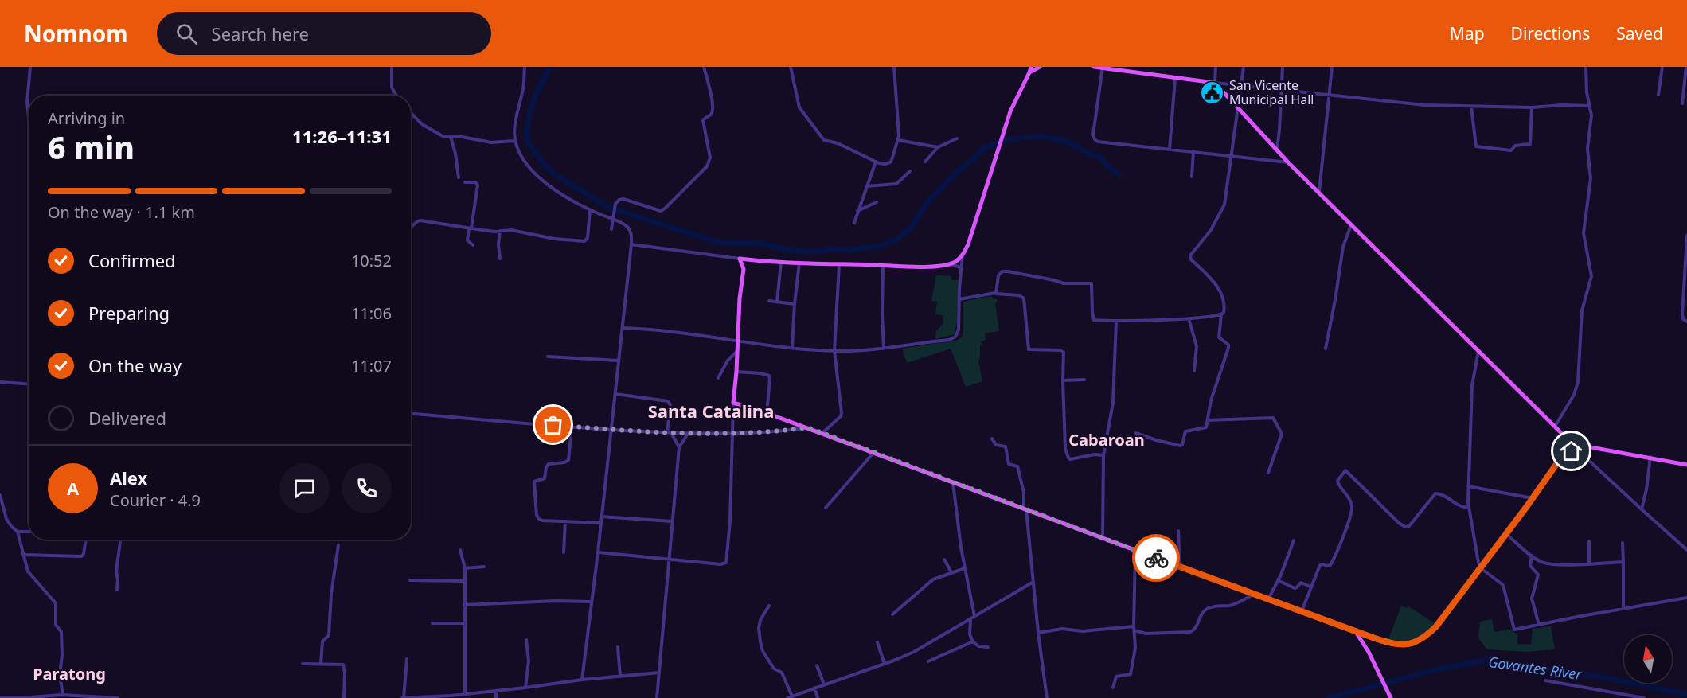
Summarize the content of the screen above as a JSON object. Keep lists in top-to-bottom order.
{
  "districts": ["Santa Catalina", "Cabaroan", "Paratong"],
  "water": ["Govantes River"],
  "places": {
    "public building": ["San Vicente Municipal Hall"]
  },
  "north": "top",
  "page": {
    "header": "Nomnom",
    "search": "Search here",
    "nav": ["Map", "Directions", "Saved"],
    "heading": ["6 min", "Arriving in", "11:26–11:31"],
    "panel": ["Alex", "Courier · 4.9"],
    "bar": "On the way · 1.1 km",
    "list": [
      ["Confirmed", "10:52"],
      ["Preparing", "11:06"],
      ["On the way", "11:07"],
      "Delivered"
    ],
    "round": "A"
  }
}
